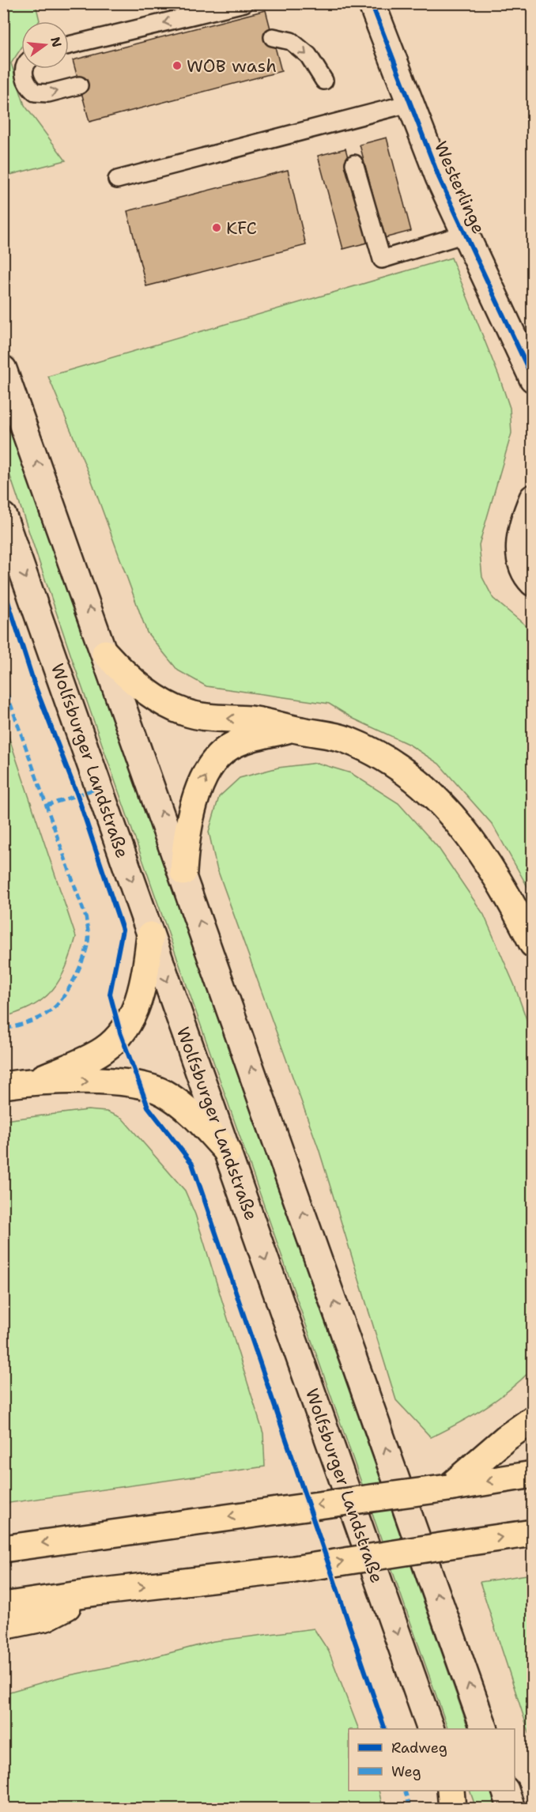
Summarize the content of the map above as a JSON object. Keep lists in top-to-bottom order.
{
  "streets": {
    "main road": ["Westerlinge", "Wolfsburger Landstraße"]
  },
  "places": ["WOB wash", "KFC"],
  "legend": ["Radweg", "Weg"],
  "north": "right"
}
